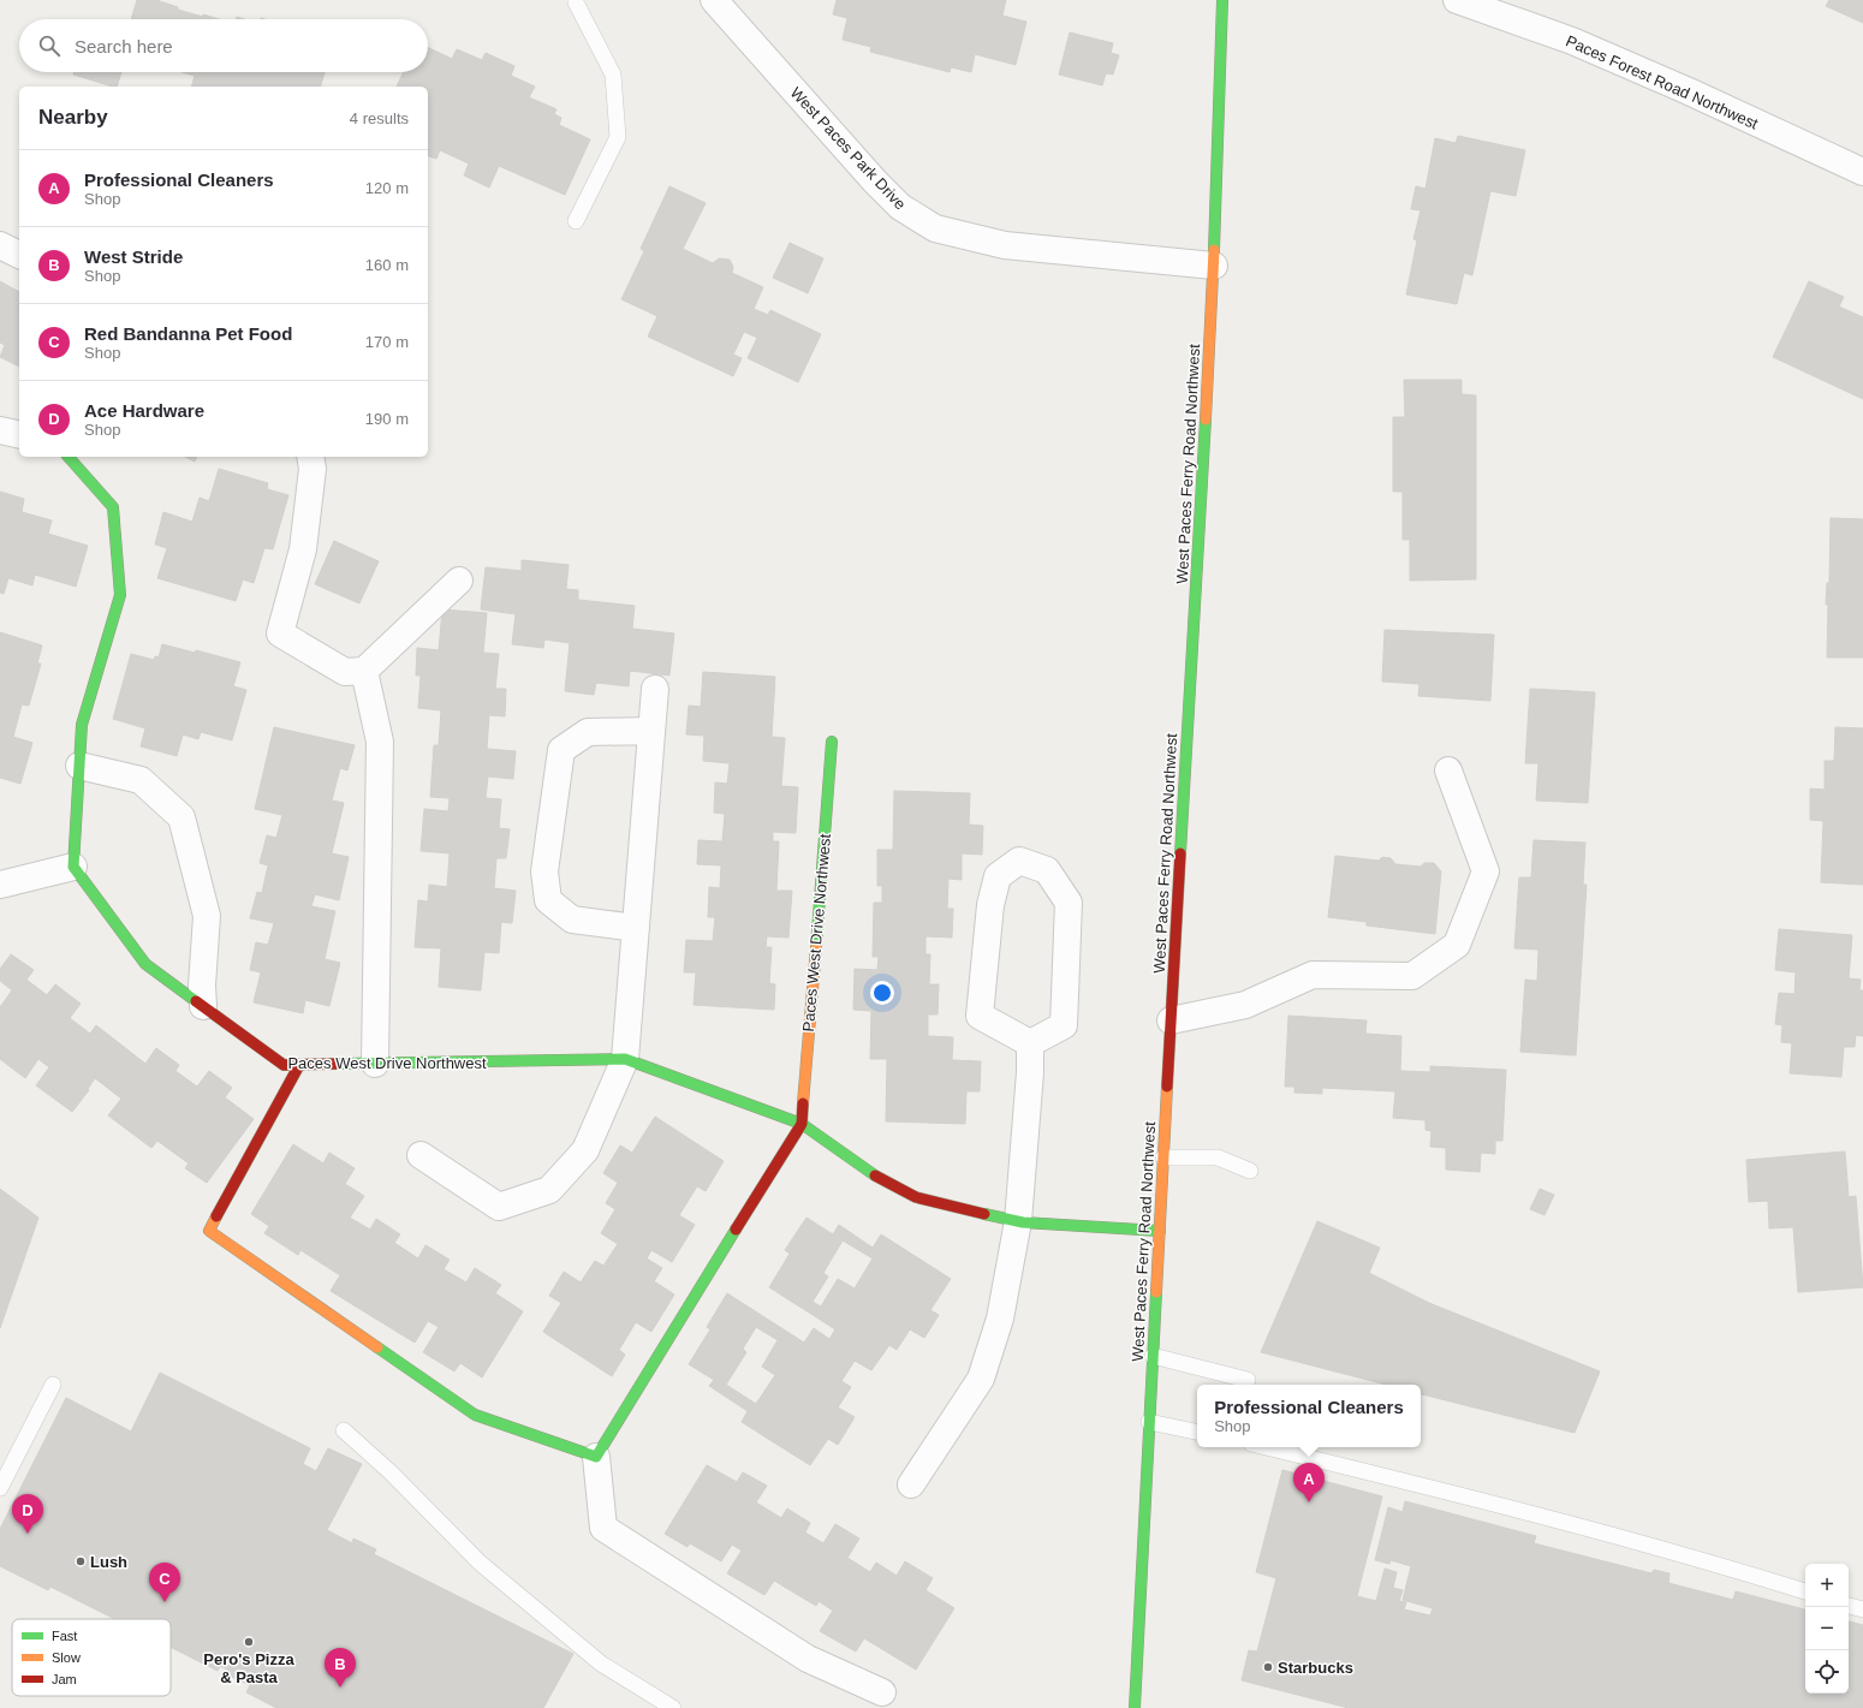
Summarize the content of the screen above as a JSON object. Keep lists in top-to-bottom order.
{
  "streets": {
    "street": [
      "Paces Forest Road Northwest",
      "West Paces Park Drive",
      "West Paces Ferry Road Northwest",
      "Paces West Drive Northwest"
    ]
  },
  "crossings": [
    ["West Paces Park Drive", "West Paces Ferry Road Northwest"],
    ["West Paces Ferry Road Northwest", "Paces West Drive Northwest"]
  ],
  "places": ["Lush", "Pero's Pizza & Pasta", "Starbucks"],
  "legend": ["Fast", "Slow", "Jam"],
  "page": {
    "search": "Search here",
    "heading": ["Nearby", "4 results"],
    "list": [
      {
        "mark": "A",
        "name": "Professional Cleaners",
        "note": "Shop",
        "value": "120 m"
      },
      {
        "mark": "B",
        "name": "West Stride",
        "note": "Shop",
        "value": "160 m"
      },
      {
        "mark": "C",
        "name": "Red Bandanna Pet Food",
        "note": "Shop",
        "value": "170 m"
      },
      {
        "mark": "D",
        "name": "Ace Hardware",
        "note": "Shop",
        "value": "190 m"
      }
    ],
    "popup": ["Professional Cleaners", "Shop"],
    "pins": [
      "A",
      "D",
      "C",
      "B"
    ],
    "map_buttons": ["+", "−"]
  }
}
